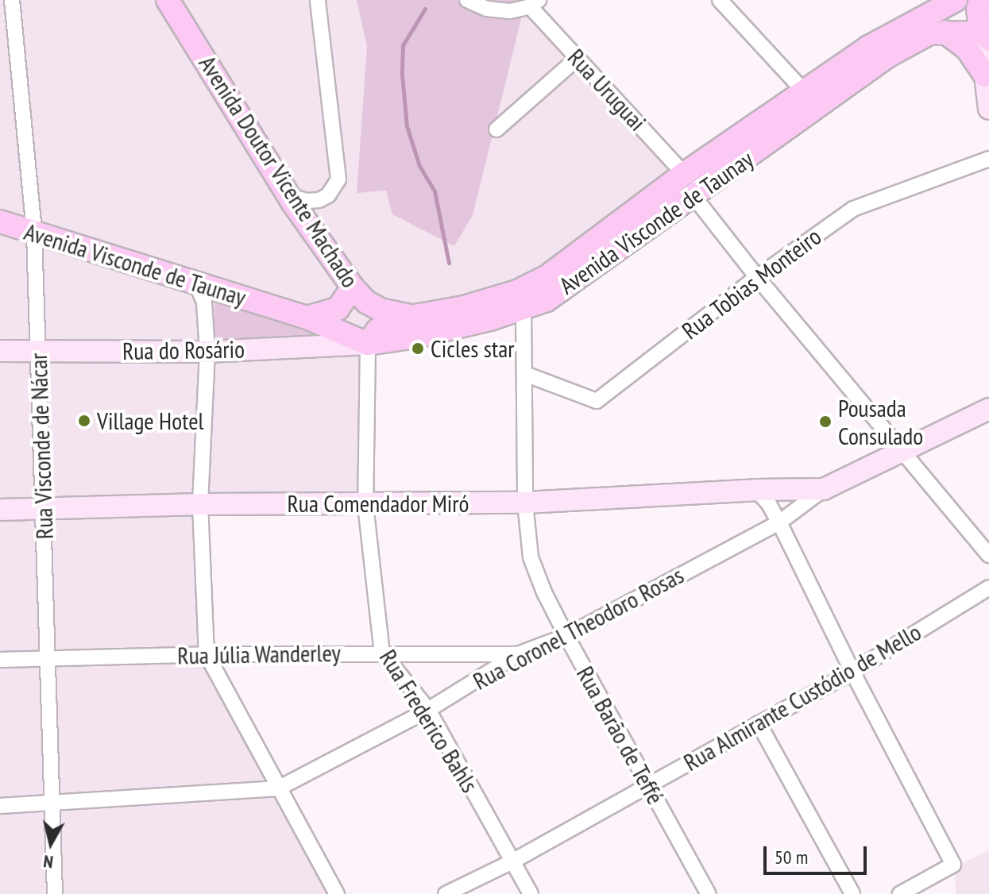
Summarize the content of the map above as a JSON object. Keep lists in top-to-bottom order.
{
  "streets": {
    "main road": [
      "Avenida Doutor Vicente Machado",
      "Avenida Visconde de Taunay",
      "Rua do Rosário",
      "Rua Comendador Miró",
      "Rua Coronel Theodoro Rosas"
    ],
    "street": [
      "Rua Uruguai",
      "Rua Tobias Monteiro",
      "Rua Visconde de Nácar",
      "Rua Júlia Wanderley",
      "Rua Almirante Custódio de Mello",
      "Rua Frederico Bahls",
      "Rua Barão de Teffé"
    ]
  },
  "crossings": [
    ["Rua Uruguai", "Avenida Visconde de Taunay"],
    ["Avenida Doutor Vicente Machado", "Avenida Visconde de Taunay"],
    ["Avenida Visconde de Taunay", "Rua do Rosário"],
    ["Avenida Visconde de Taunay", "Rua Visconde de Nácar"],
    ["Avenida Visconde de Taunay", "Rua Frederico Bahls"],
    ["Avenida Visconde de Taunay", "Rua Barão de Teffé"],
    ["Rua Tobias Monteiro", "Rua Barão de Teffé"],
    ["Rua do Rosário", "Rua Visconde de Nácar"],
    ["Rua do Rosário", "Rua Frederico Bahls"],
    ["Rua Visconde de Nácar", "Rua Comendador Miró"],
    ["Rua Visconde de Nácar", "Rua Coronel Theodoro Rosas"],
    ["Rua Visconde de Nácar", "Rua Júlia Wanderley"],
    ["Rua Comendador Miró", "Rua Coronel Theodoro Rosas"],
    ["Rua Comendador Miró", "Rua Frederico Bahls"],
    ["Rua Comendador Miró", "Rua Barão de Teffé"],
    ["Rua Coronel Theodoro Rosas", "Rua Júlia Wanderley"],
    ["Rua Coronel Theodoro Rosas", "Rua Frederico Bahls"],
    ["Rua Coronel Theodoro Rosas", "Rua Barão de Teffé"],
    ["Rua Júlia Wanderley", "Rua Frederico Bahls"],
    ["Rua Almirante Custódio de Mello", "Rua Frederico Bahls"],
    ["Rua Almirante Custódio de Mello", "Rua Barão de Teffé"]
  ],
  "places": ["Cicles star", "Village Hotel", "Pousada Consulado"],
  "scale_bar": "50 m",
  "north": "bottom"
}
